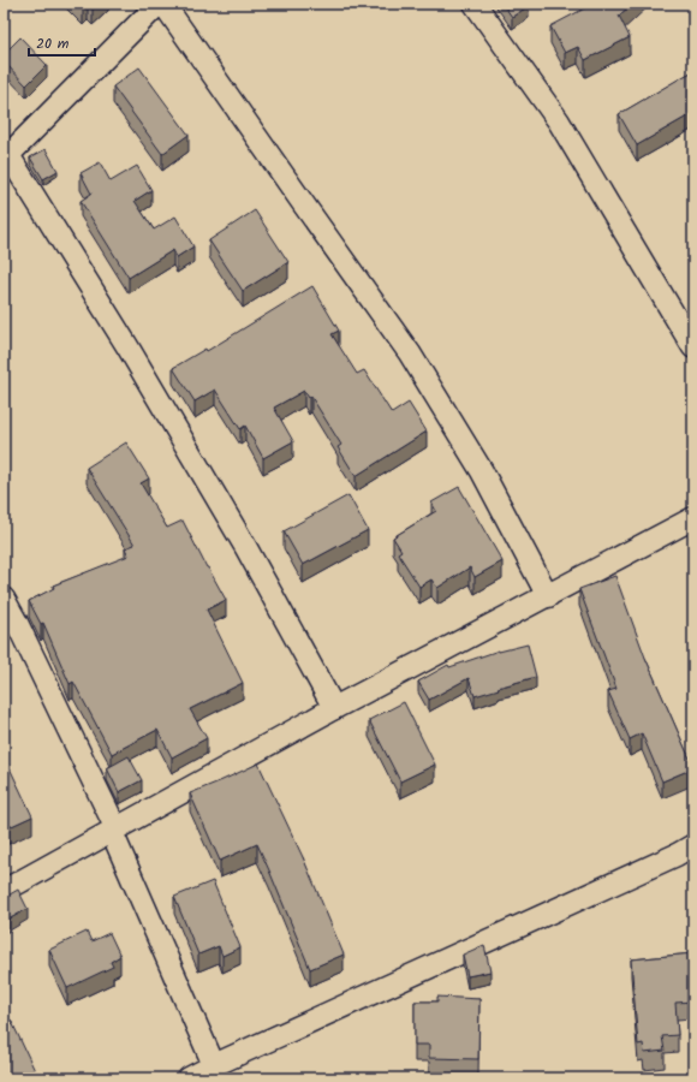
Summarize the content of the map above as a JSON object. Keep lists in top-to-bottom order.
{
  "scale_bar": "20 m"
}
